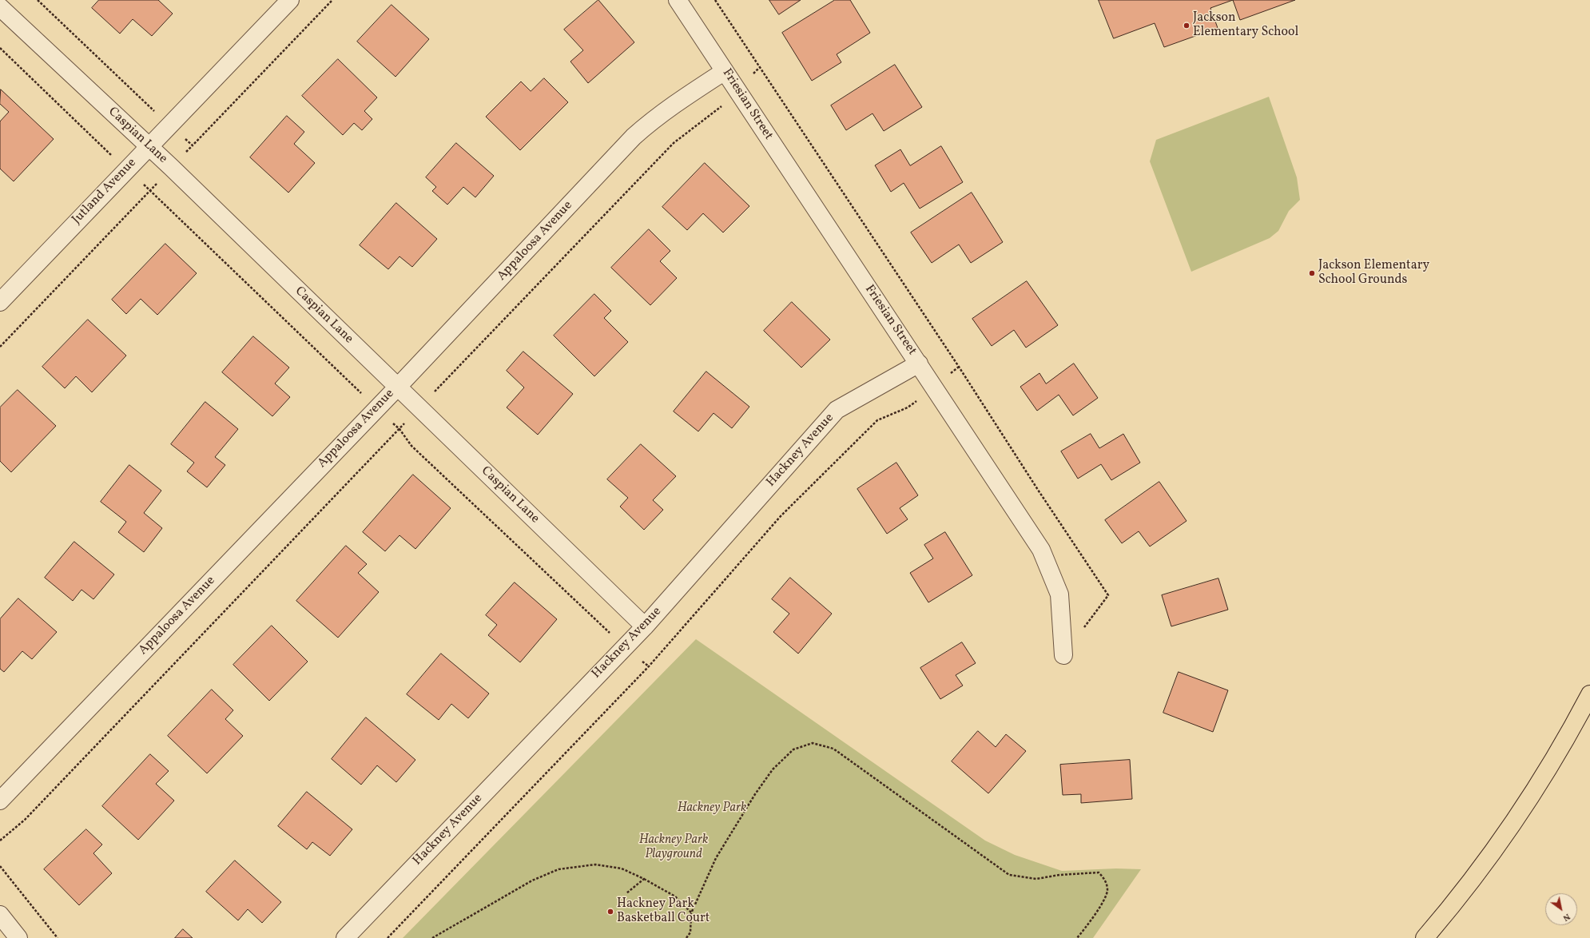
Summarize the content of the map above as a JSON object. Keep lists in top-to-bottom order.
{
  "streets": {
    "street": [
      "Friesian Street",
      "Caspian Lane",
      "Jutland Avenue",
      "Appaloosa Avenue",
      "Hackney Avenue"
    ]
  },
  "crossings": [
    ["Friesian Street", "Appaloosa Avenue"],
    ["Friesian Street", "Hackney Avenue"],
    ["Caspian Lane", "Jutland Avenue"],
    ["Caspian Lane", "Appaloosa Avenue"],
    ["Caspian Lane", "Hackney Avenue"]
  ],
  "parks": ["Hackney Park", "Hackney Park Playground"],
  "places": ["Jackson Elementary School", "Jackson Elementary School Grounds", "Hackney Park Basketball Court"],
  "north": "bottom right"
}
